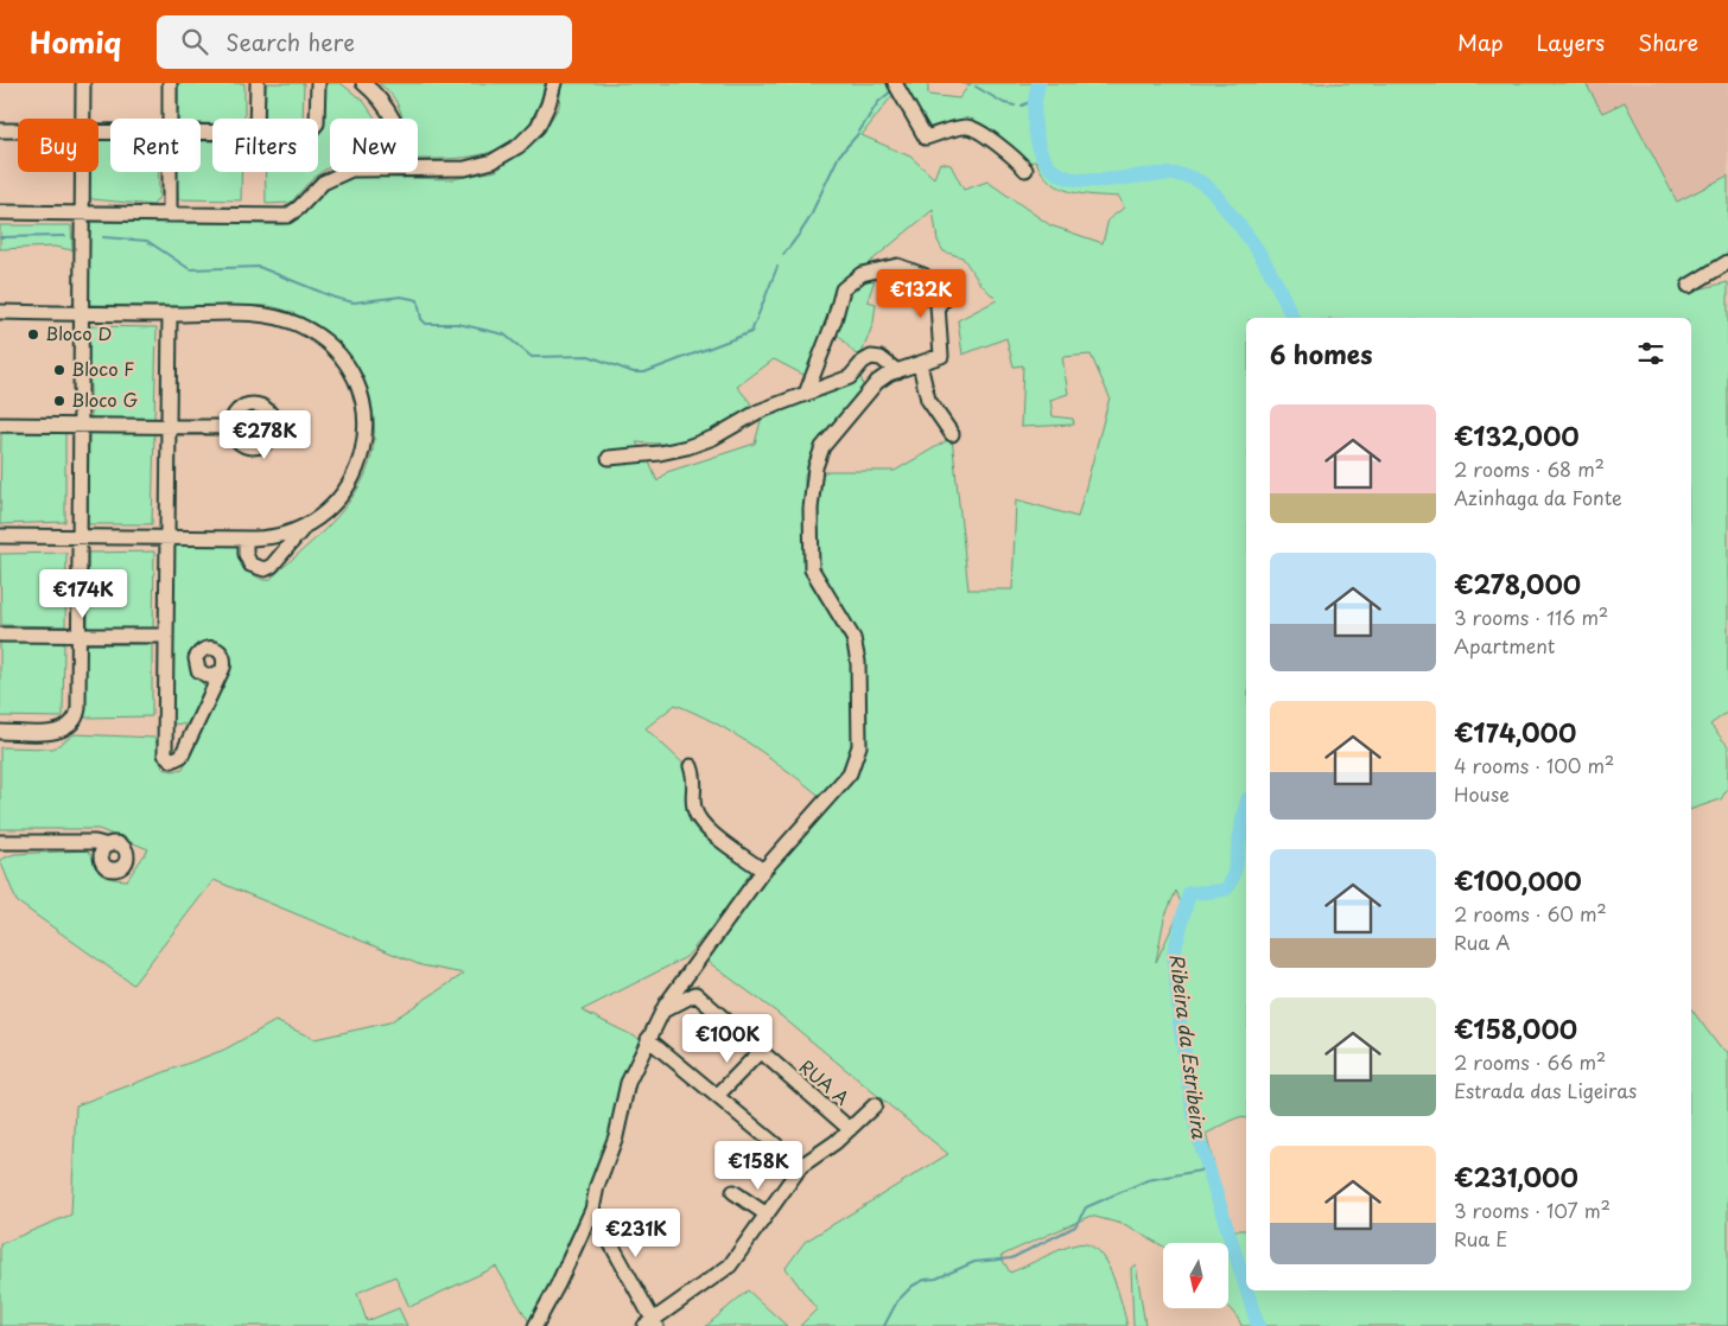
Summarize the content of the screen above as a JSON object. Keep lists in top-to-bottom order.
{
  "streets": {
    "street": ["RUA A"]
  },
  "water": ["Ribeira da Estribeira"],
  "places": ["Bloco D", "Bloco F", "Bloco G"],
  "north": "bottom",
  "page": {
    "header": "Homiq",
    "search": "Search here",
    "nav": ["Map", "Layers", "Share"],
    "chip": [
      "Buy",
      "Rent",
      "Filters",
      "New"
    ],
    "price": [
      "€132K",
      "€278K",
      "€174K",
      "€100K",
      "€158K",
      "€231K"
    ],
    "heading": "6 homes",
    "list": [
      {
        "name": "€132,000",
        "note": "2 rooms · 68 m² · Azinhaga da Fonte"
      },
      {
        "name": "€278,000",
        "note": "3 rooms · 116 m² · Apartment"
      },
      {
        "name": "€174,000",
        "note": "4 rooms · 100 m² · House"
      },
      {
        "name": "€100,000",
        "note": "2 rooms · 60 m² · Rua A"
      },
      {
        "name": "€158,000",
        "note": "2 rooms · 66 m² · Estrada das Ligeiras"
      },
      {
        "name": "€231,000",
        "note": "3 rooms · 107 m² · Rua E"
      }
    ]
  }
}
